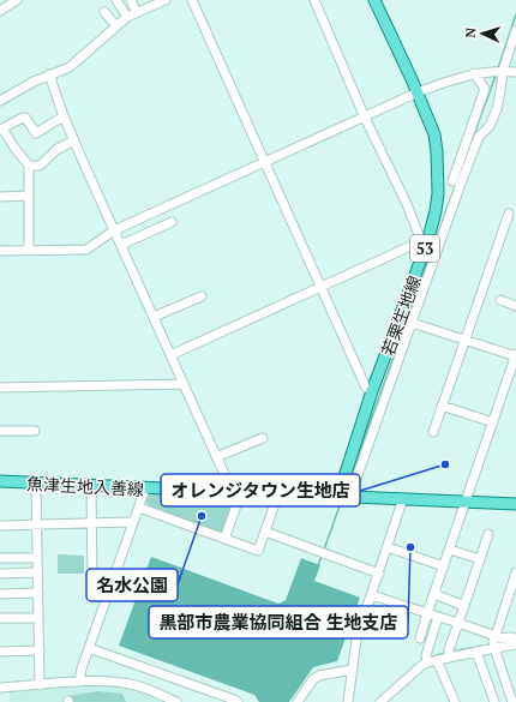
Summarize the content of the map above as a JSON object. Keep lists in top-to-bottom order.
{
  "streets": {
    "main road": ["53", "若栗生地線", "魚津生地入善線"]
  },
  "crossings": [
    ["若栗生地線", "魚津生地入善線"]
  ],
  "places": ["オレンジタウン生地店", "名水公園", "黒部市農業協同組合 生地支店"],
  "north": "left"
}
